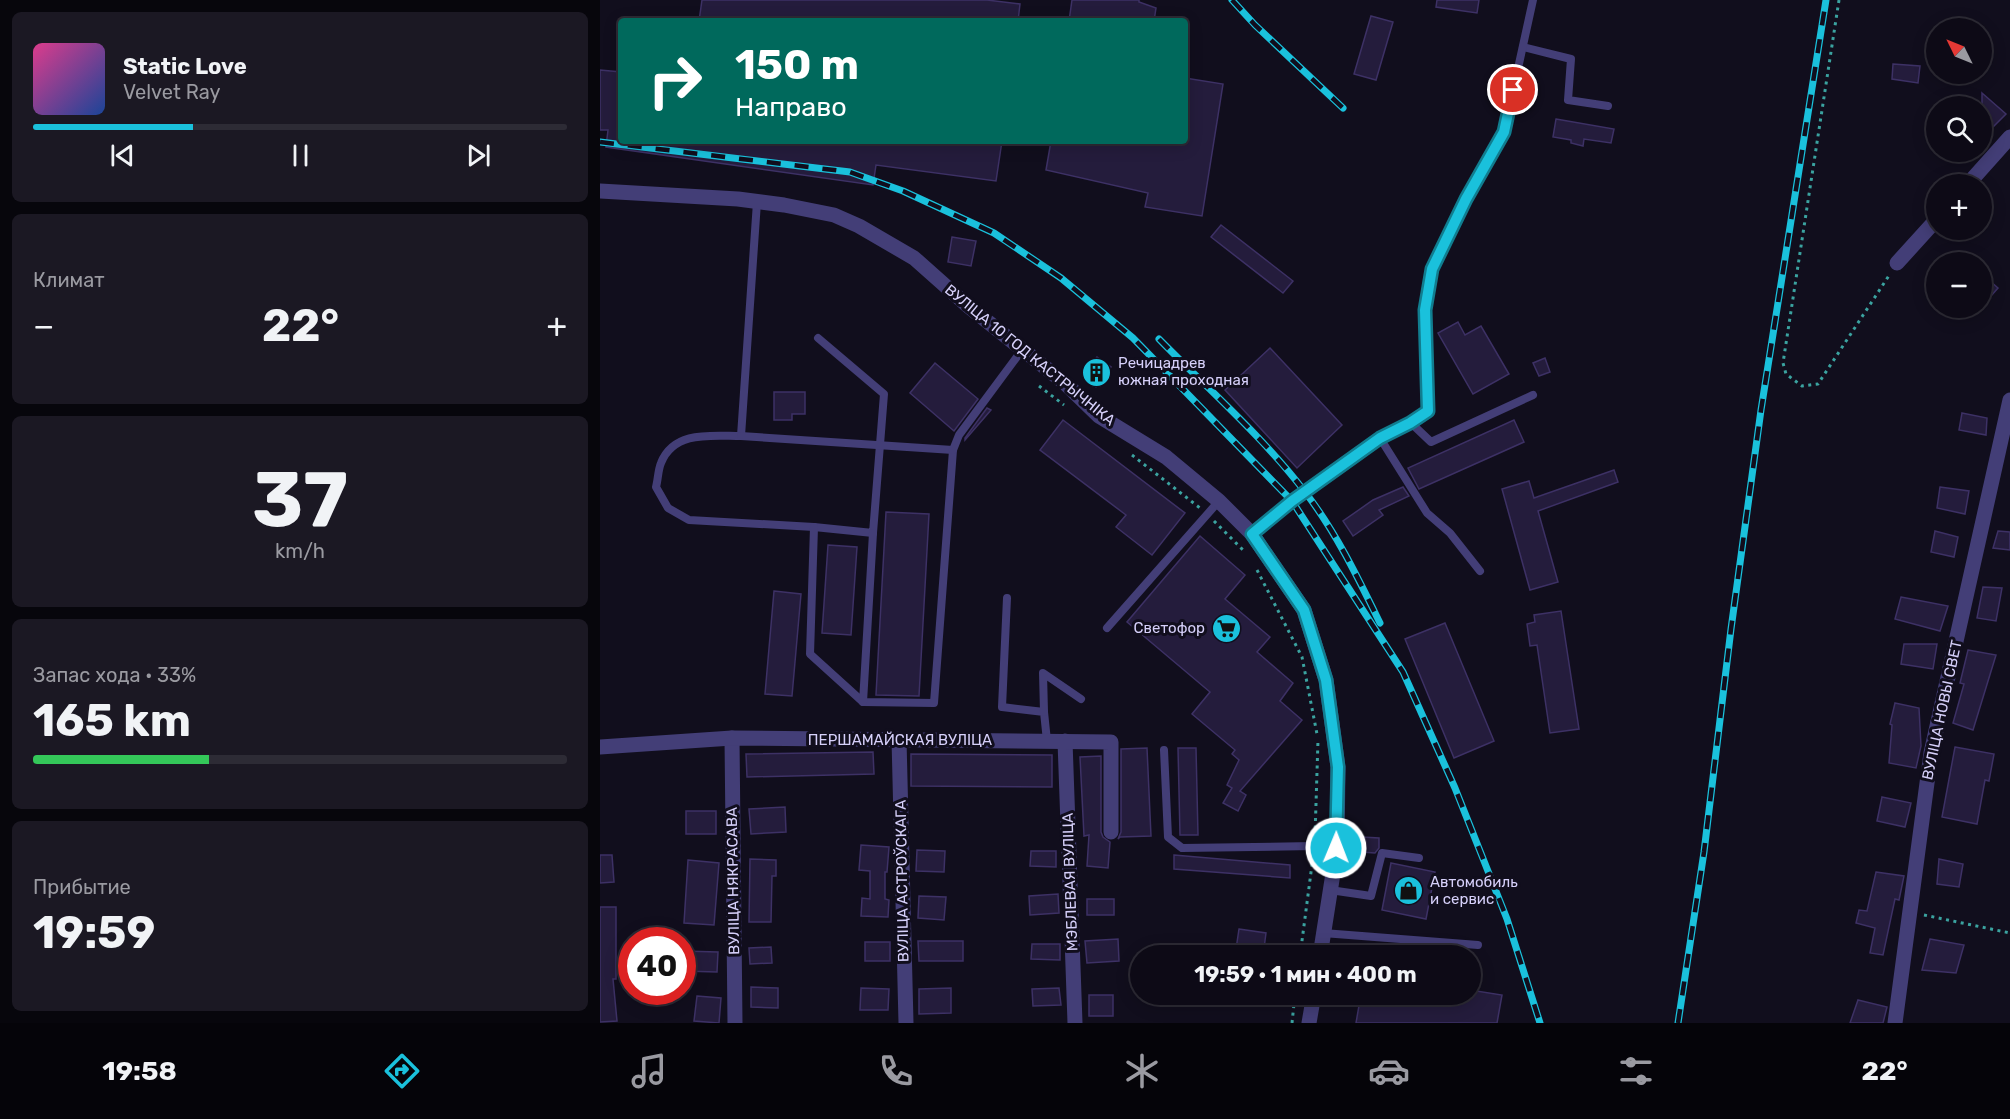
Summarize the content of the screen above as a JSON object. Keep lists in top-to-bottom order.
{
  "streets": {
    "street": [
      "ВУЛІЦА 10 ГОД КАСТРЫЧНІКА",
      "ВУЛІЦА НОВЫ СВЕТ",
      "ПЕРШАМАЙСКАЯ ВУЛІЦА",
      "ВУЛІЦА НЯКРАСАВА",
      "ВУЛІЦА АСТРОЎСКАГА",
      "МЭБЛЕВАЯ ВУЛІЦА"
    ]
  },
  "crossings": [
    ["ПЕРШАМАЙСКАЯ ВУЛІЦА", "ВУЛІЦА НЯКРАСАВА"],
    ["ПЕРШАМАЙСКАЯ ВУЛІЦА", "ВУЛІЦА АСТРОЎСКАГА"],
    ["ПЕРШАМАЙСКАЯ ВУЛІЦА", "МЭБЛЕВАЯ ВУЛІЦА"]
  ],
  "places": {
    "building": ["Речицадрев южная проходная"],
    "supermarket": ["Светофор"],
    "shop": ["Автомобиль и сервис"]
  },
  "north": "top left",
  "page": {
    "map_buttons": ["+", "−"],
    "turn": ["150 m", "Направо"],
    "song": ["Static Love", "Velvet Ray"],
    "tile": [
      "Климат",
      ["37", "km/h"],
      ["Запас хода · 33%", "165 km"],
      ["Прибытие", "19:59"]
    ],
    "heat": ["−", "22°", "+"],
    "limit": "40",
    "trip": "19:59 · 1 мин · 400 m",
    "tabs": ["19:58", "22°"]
  }
}
